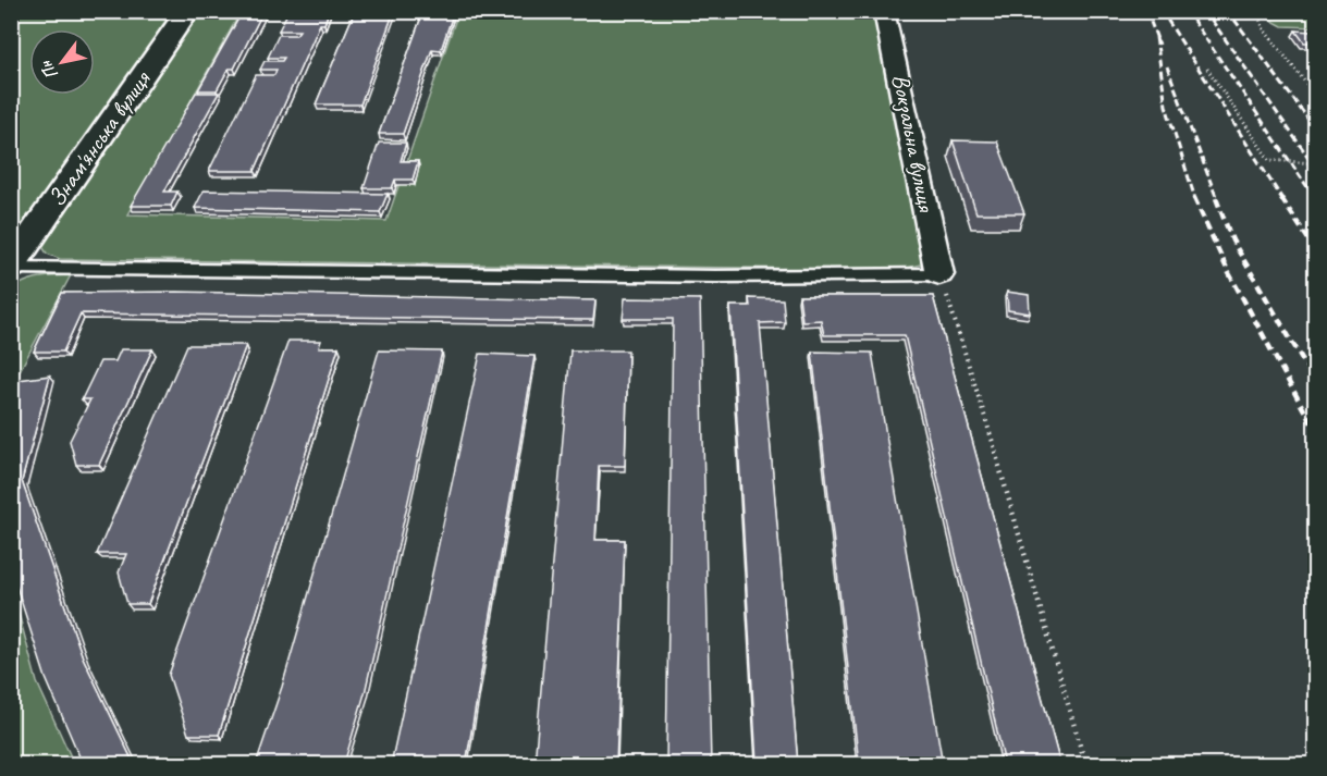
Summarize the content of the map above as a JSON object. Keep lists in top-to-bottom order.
{
  "streets": {
    "street": ["Знам'янська вулиця", "Вокзальна вулиця"]
  },
  "north": "bottom left"
}
